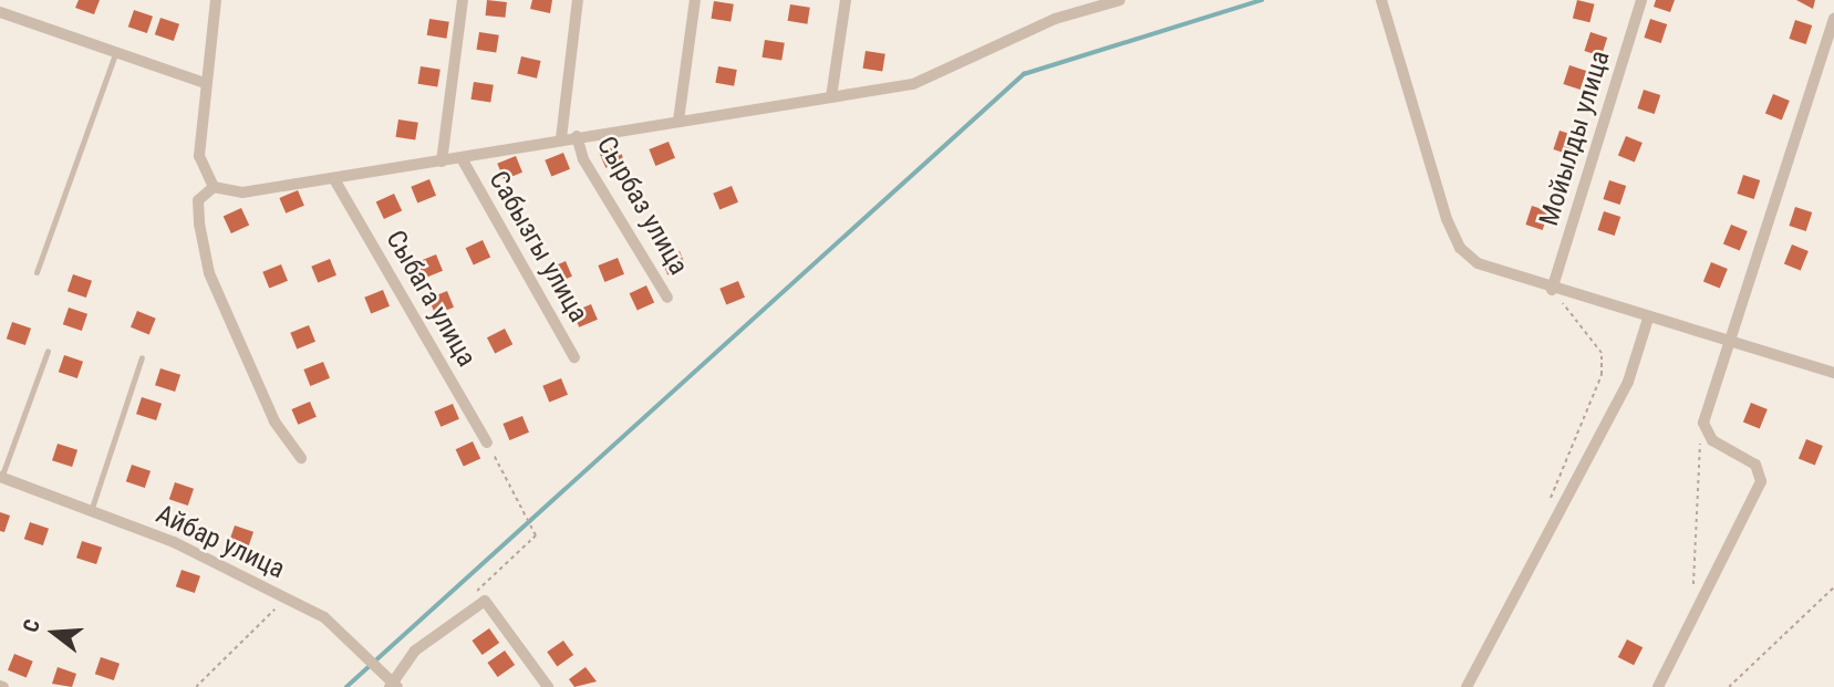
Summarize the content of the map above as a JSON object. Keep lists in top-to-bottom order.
{
  "streets": {
    "street": [
      "Мойылды улица",
      "Сырбаз улица",
      "Сабызгы улица",
      "Сыбага улица",
      "Айбар улица"
    ]
  },
  "north": "left"
}
